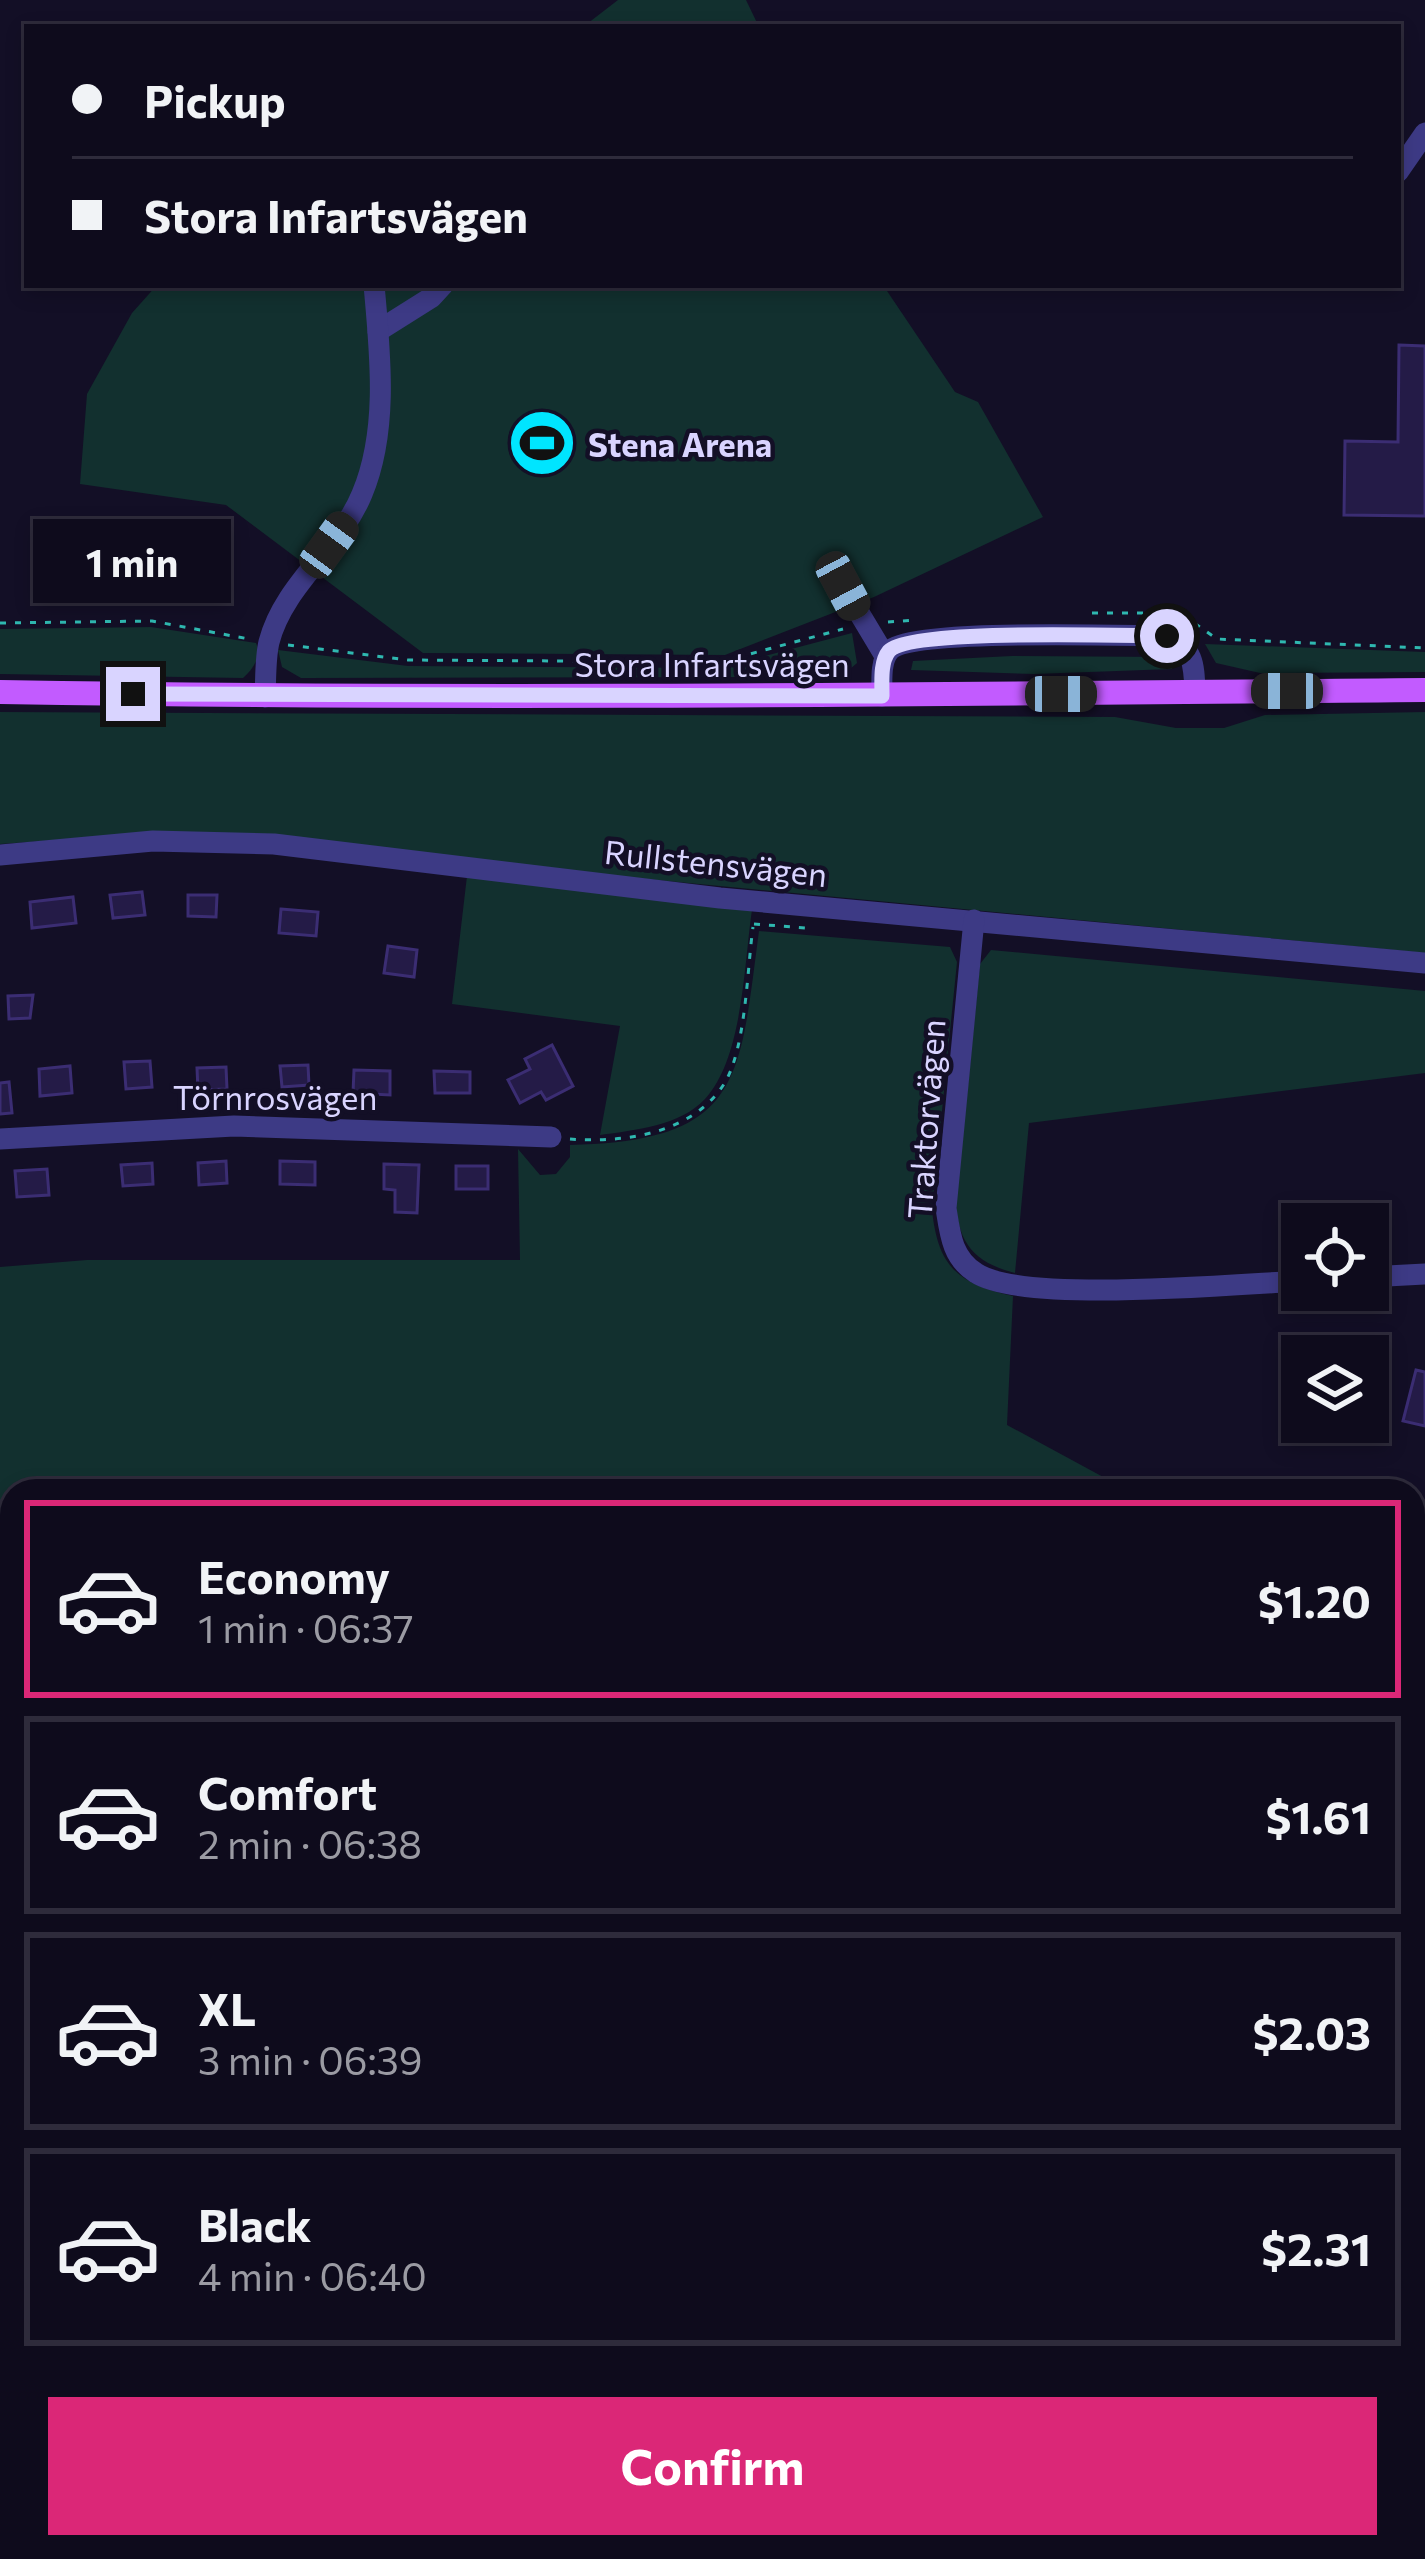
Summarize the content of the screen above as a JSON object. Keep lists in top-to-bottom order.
{
  "streets": {
    "main road": ["Stora Infartsvägen"],
    "street": ["Rullstensvägen", "Törnrosvägen", "Traktorvägen"]
  },
  "crossings": [
    ["Rullstensvägen", "Traktorvägen"]
  ],
  "places": {
    "sports": ["Stena Arena"]
  },
  "page": {
    "banner": ["Pickup", "Stora Infartsvägen"],
    "bubble": "1 min",
    "list": [
      {
        "name": "Economy",
        "note": "1 min · 06:37",
        "value": "$1.20"
      },
      {
        "name": "Comfort",
        "note": "2 min · 06:38",
        "value": "$1.61"
      },
      {
        "name": "XL",
        "note": "3 min · 06:39",
        "value": "$2.03"
      },
      {
        "name": "Black",
        "note": "4 min · 06:40",
        "value": "$2.31"
      }
    ],
    "buttons": "Confirm"
  }
}
